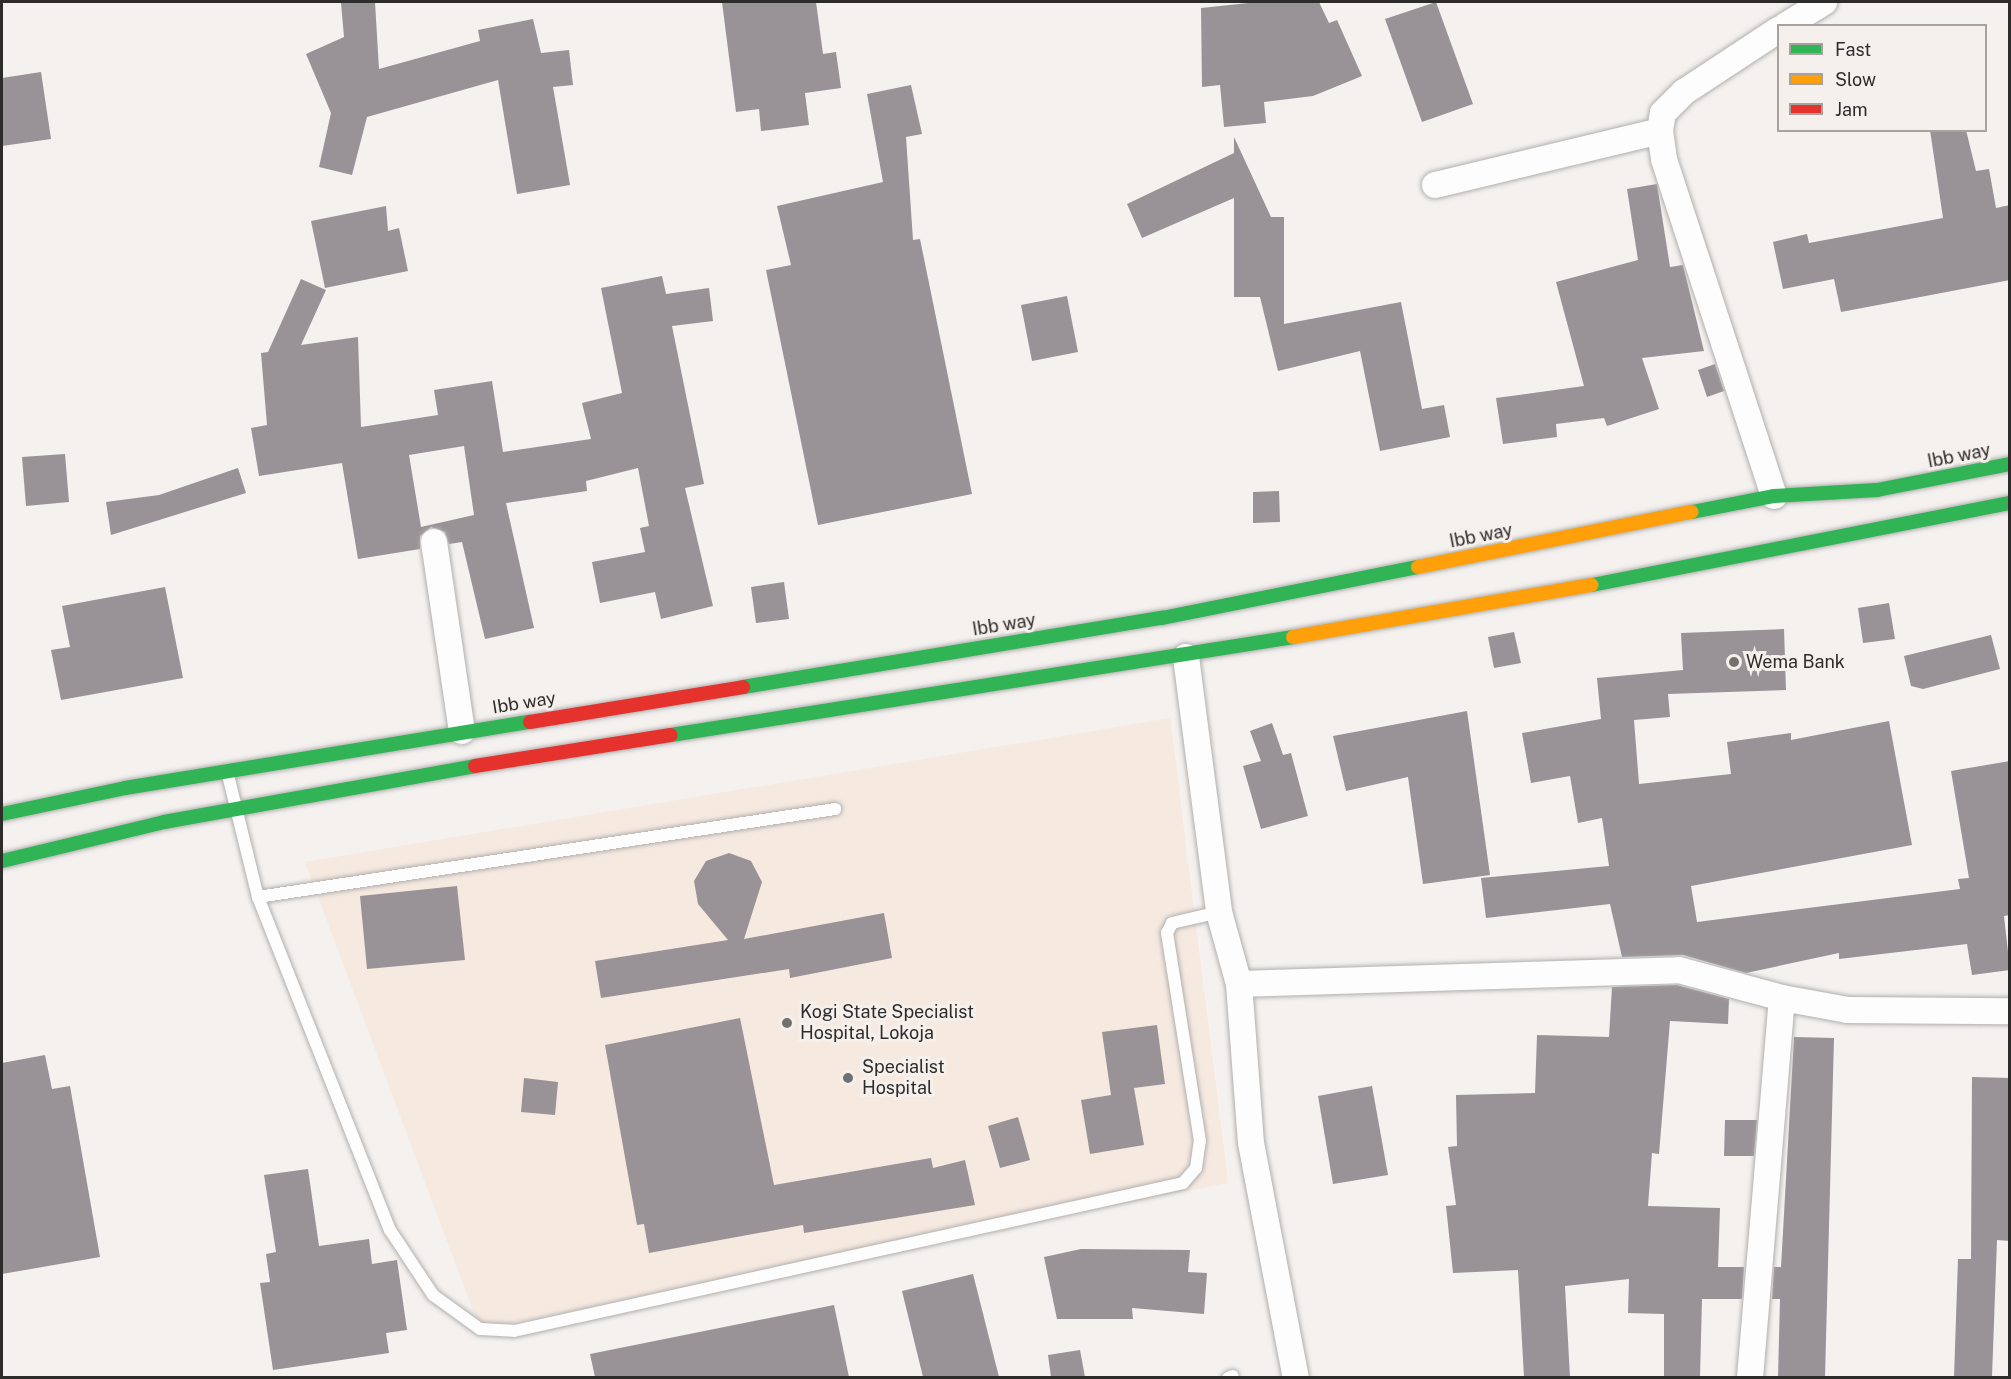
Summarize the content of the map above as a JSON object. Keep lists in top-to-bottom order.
{
  "streets": {
    "highway": ["Ibb way"]
  },
  "places": ["Wema Bank", "Kogi State Specialist Hospital, Lokoja", "Specialist Hospital"],
  "legend": ["Fast", "Slow", "Jam"]
}
